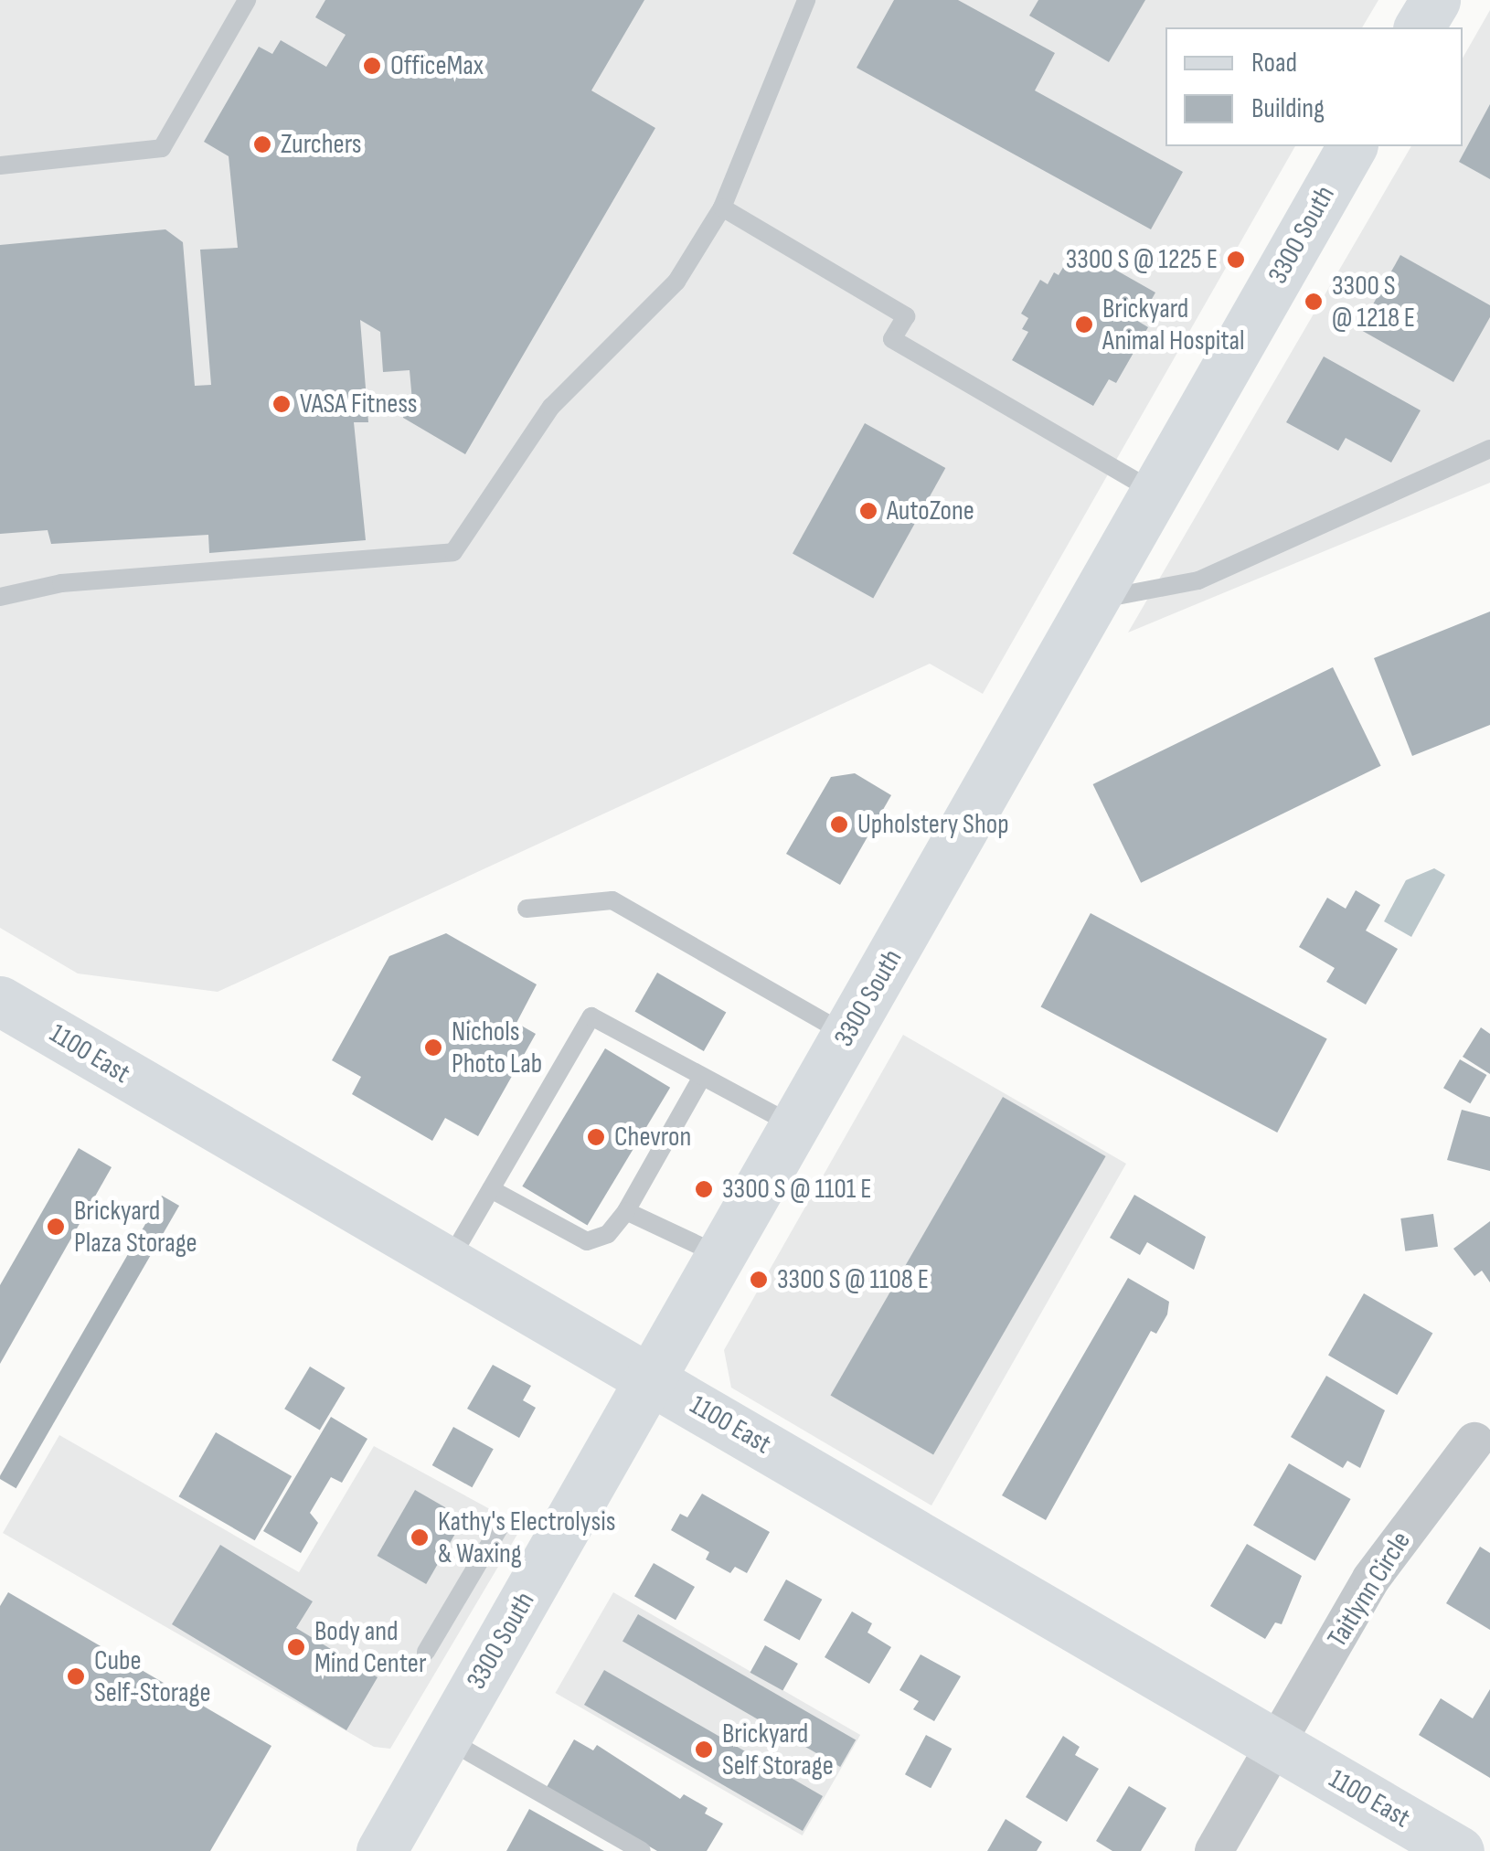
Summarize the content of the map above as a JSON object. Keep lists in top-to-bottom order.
{
  "streets": {
    "main road": ["3300 South", "1100 East"],
    "street": ["Taitlynn Circle"]
  },
  "crossings": [
    ["3300 South", "1100 East"],
    ["1100 East", "Taitlynn Circle"]
  ],
  "places": [
    "OfficeMax",
    "Zurchers",
    "3300 S @ 1225 E",
    "3300 S @ 1218 E",
    "Brickyard Animal Hospital",
    "VASA Fitness",
    "AutoZone",
    "Upholstery Shop",
    "Nichols Photo Lab",
    "Chevron",
    "3300 S @ 1101 E",
    "Brickyard Plaza Storage",
    "3300 S @ 1108 E",
    "Kathy's Electrolysis & Waxing",
    "Body and Mind Center",
    "Cube Self-Storage",
    "Brickyard Self Storage"
  ],
  "legend": ["Road", "Building"]
}
